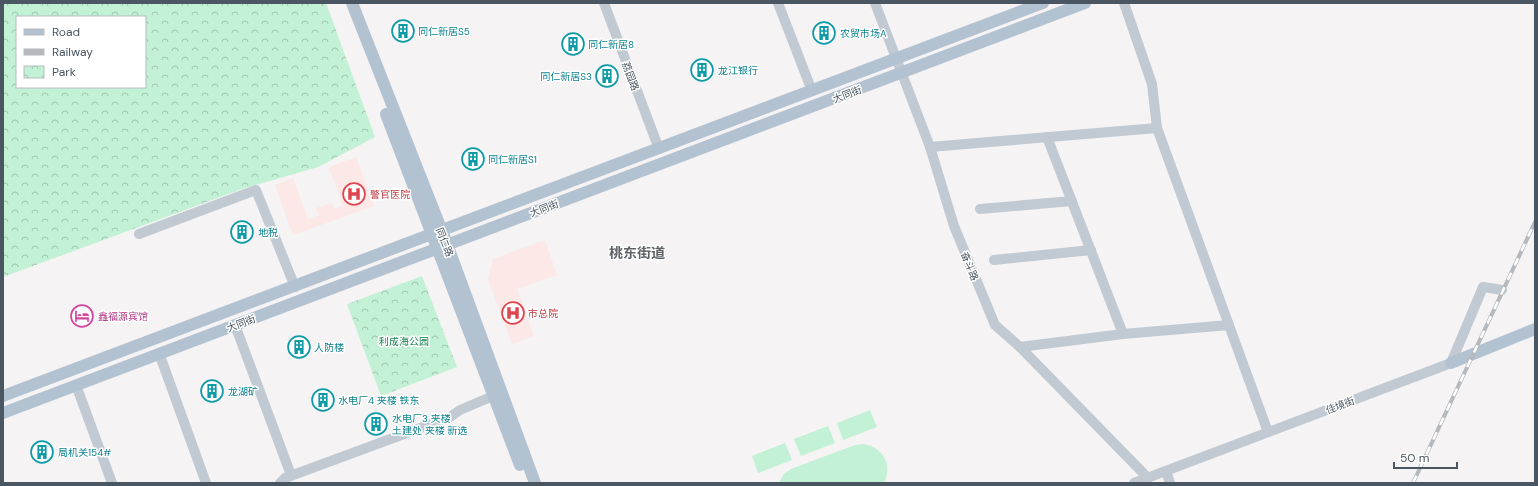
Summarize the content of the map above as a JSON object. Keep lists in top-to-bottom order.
{
  "streets": {
    "main road": ["大同街", "同仁路"],
    "street": ["荔园路", "奋斗路", "佳境街"]
  },
  "crossings": [
    ["荔园路", "大同街"],
    ["大同街", "同仁路"],
    ["大同街", "奋斗路"],
    ["奋斗路", "佳境街"]
  ],
  "districts": ["桃东街道"],
  "parks": ["利成海公园"],
  "places": {
    "building": [
      "同仁新居S5",
      "农贸市场A",
      "同仁新居8",
      "龙江银行",
      "同仁新居S3",
      "同仁新居S1",
      "地税",
      "人防楼",
      "龙湖矿",
      "水电厂4 夹楼 铁东",
      "水电厂3 夹楼 土建处 夹楼 新选",
      "局机关154#"
    ],
    "hospital": ["警官医院", "市总院"],
    "hotel": ["鑫福源宾馆"]
  },
  "legend": ["Road", "Railway", "Park"],
  "scale_bar": "50 m"
}
